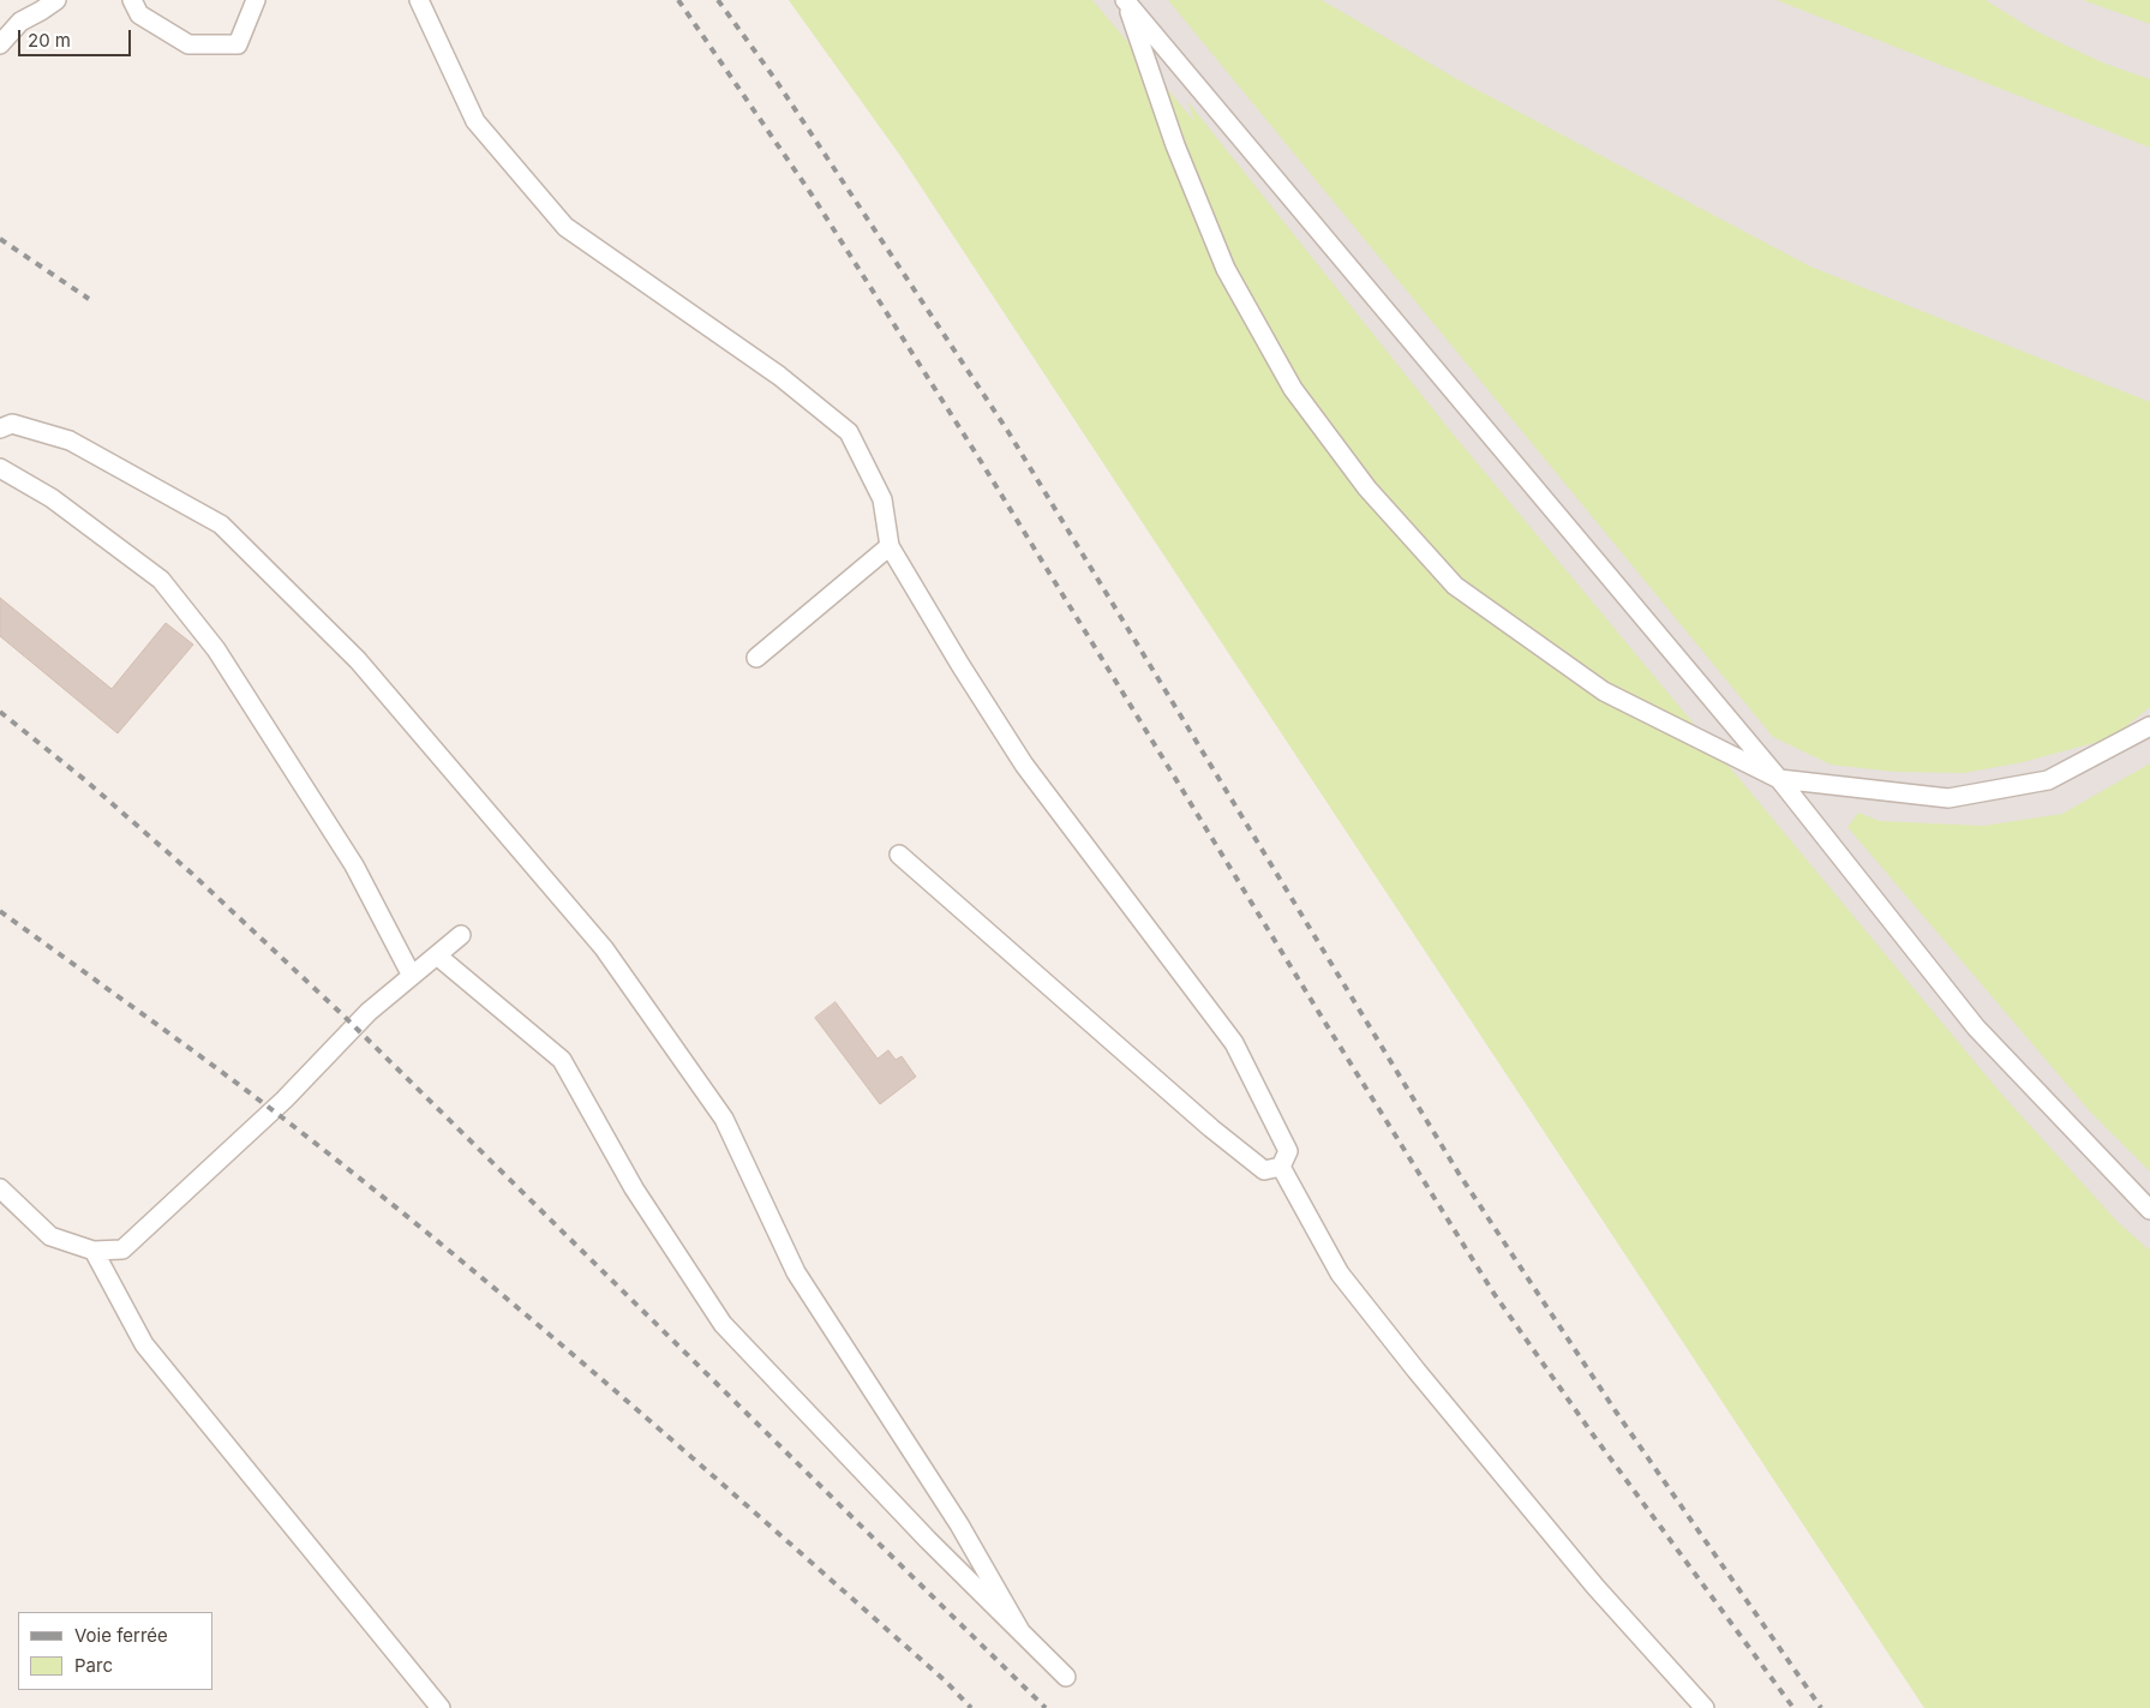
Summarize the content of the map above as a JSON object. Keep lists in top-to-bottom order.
{
  "legend": ["Voie ferrée", "Parc"],
  "scale_bar": "20 m"
}
